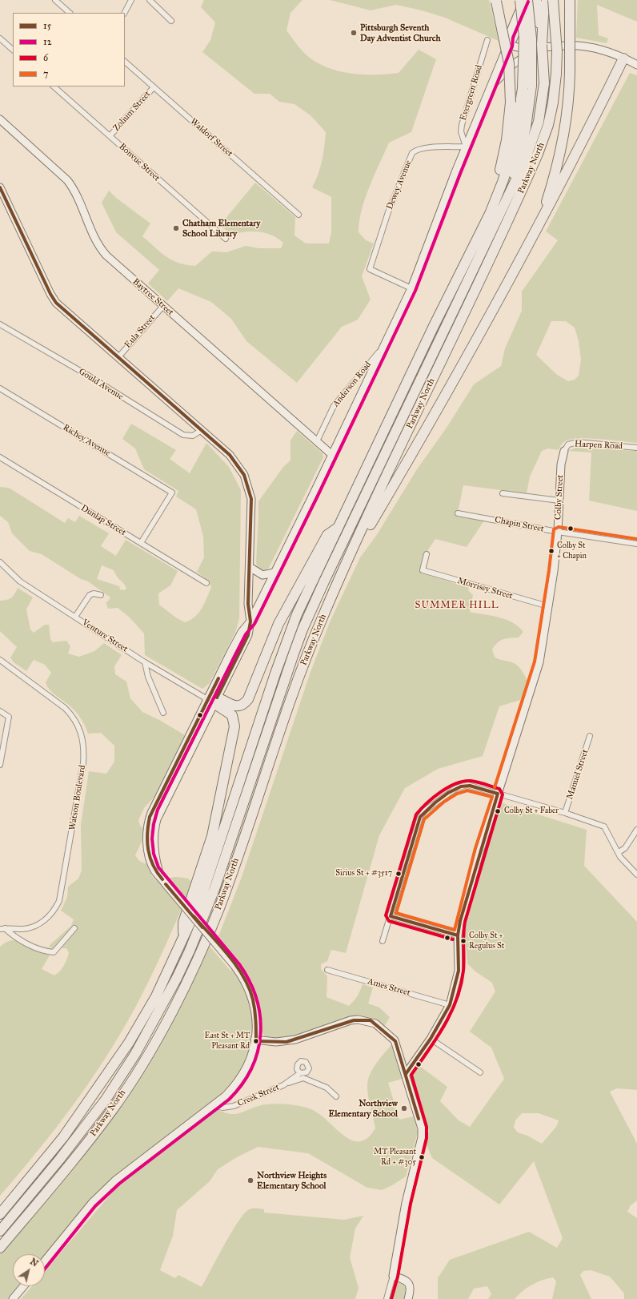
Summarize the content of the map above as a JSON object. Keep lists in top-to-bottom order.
{
  "streets": {
    "highway": ["Parkway North"],
    "street": [
      "Evergreen Road",
      "Zolium Street",
      "Waldorf Street",
      "Bonvue Street",
      "Dewey Avenue",
      "Baytree Street",
      "Eula Street",
      "Gould Avenue",
      "Anderson Road",
      "Richey Avenue",
      "Harpen Road",
      "Colby Street",
      "Dunlap Street",
      "Chapin Street",
      "Morrisey Street",
      "Venture Street",
      "Manuel Street",
      "Watson Boulevard",
      "Ames Street",
      "Creek Street"
    ]
  },
  "crossings": [
    ["Evergreen Road", "Dewey Avenue"],
    ["Evergreen Road", "Baytree Street"],
    ["Evergreen Road", "Anderson Road"],
    ["Zolium Street", "Waldorf Street"],
    ["Zolium Street", "Bonvue Street"],
    ["Baytree Street", "Eula Street"],
    ["Baytree Street", "Anderson Road"],
    ["Richey Avenue", "Dunlap Street"],
    ["Harpen Road", "Colby Street"],
    ["Colby Street", "Chapin Street"],
    ["Colby Street", "Morrisey Street"],
    ["Colby Street", "Ames Street"]
  ],
  "districts": ["SUMMER HILL"],
  "places": [
    "Pittsburgh Seventh Day Adventist Church",
    "Chatham Elementary School Library",
    "Colby St + Chapin",
    "Colby St + Faber",
    "Sirius St + #3517",
    "Colby St + Regulus St",
    "East St + MT Pleasant Rd",
    "Northview Elementary School",
    "MT Pleasant Rd + #305",
    "Northview Heights Elementary School"
  ],
  "lines": [
    "transit line 12",
    "transit line 15",
    "transit line 7",
    "transit line 6"
  ],
  "legend": [
    "15",
    "12",
    "6",
    "7"
  ],
  "north": "top right"
}
